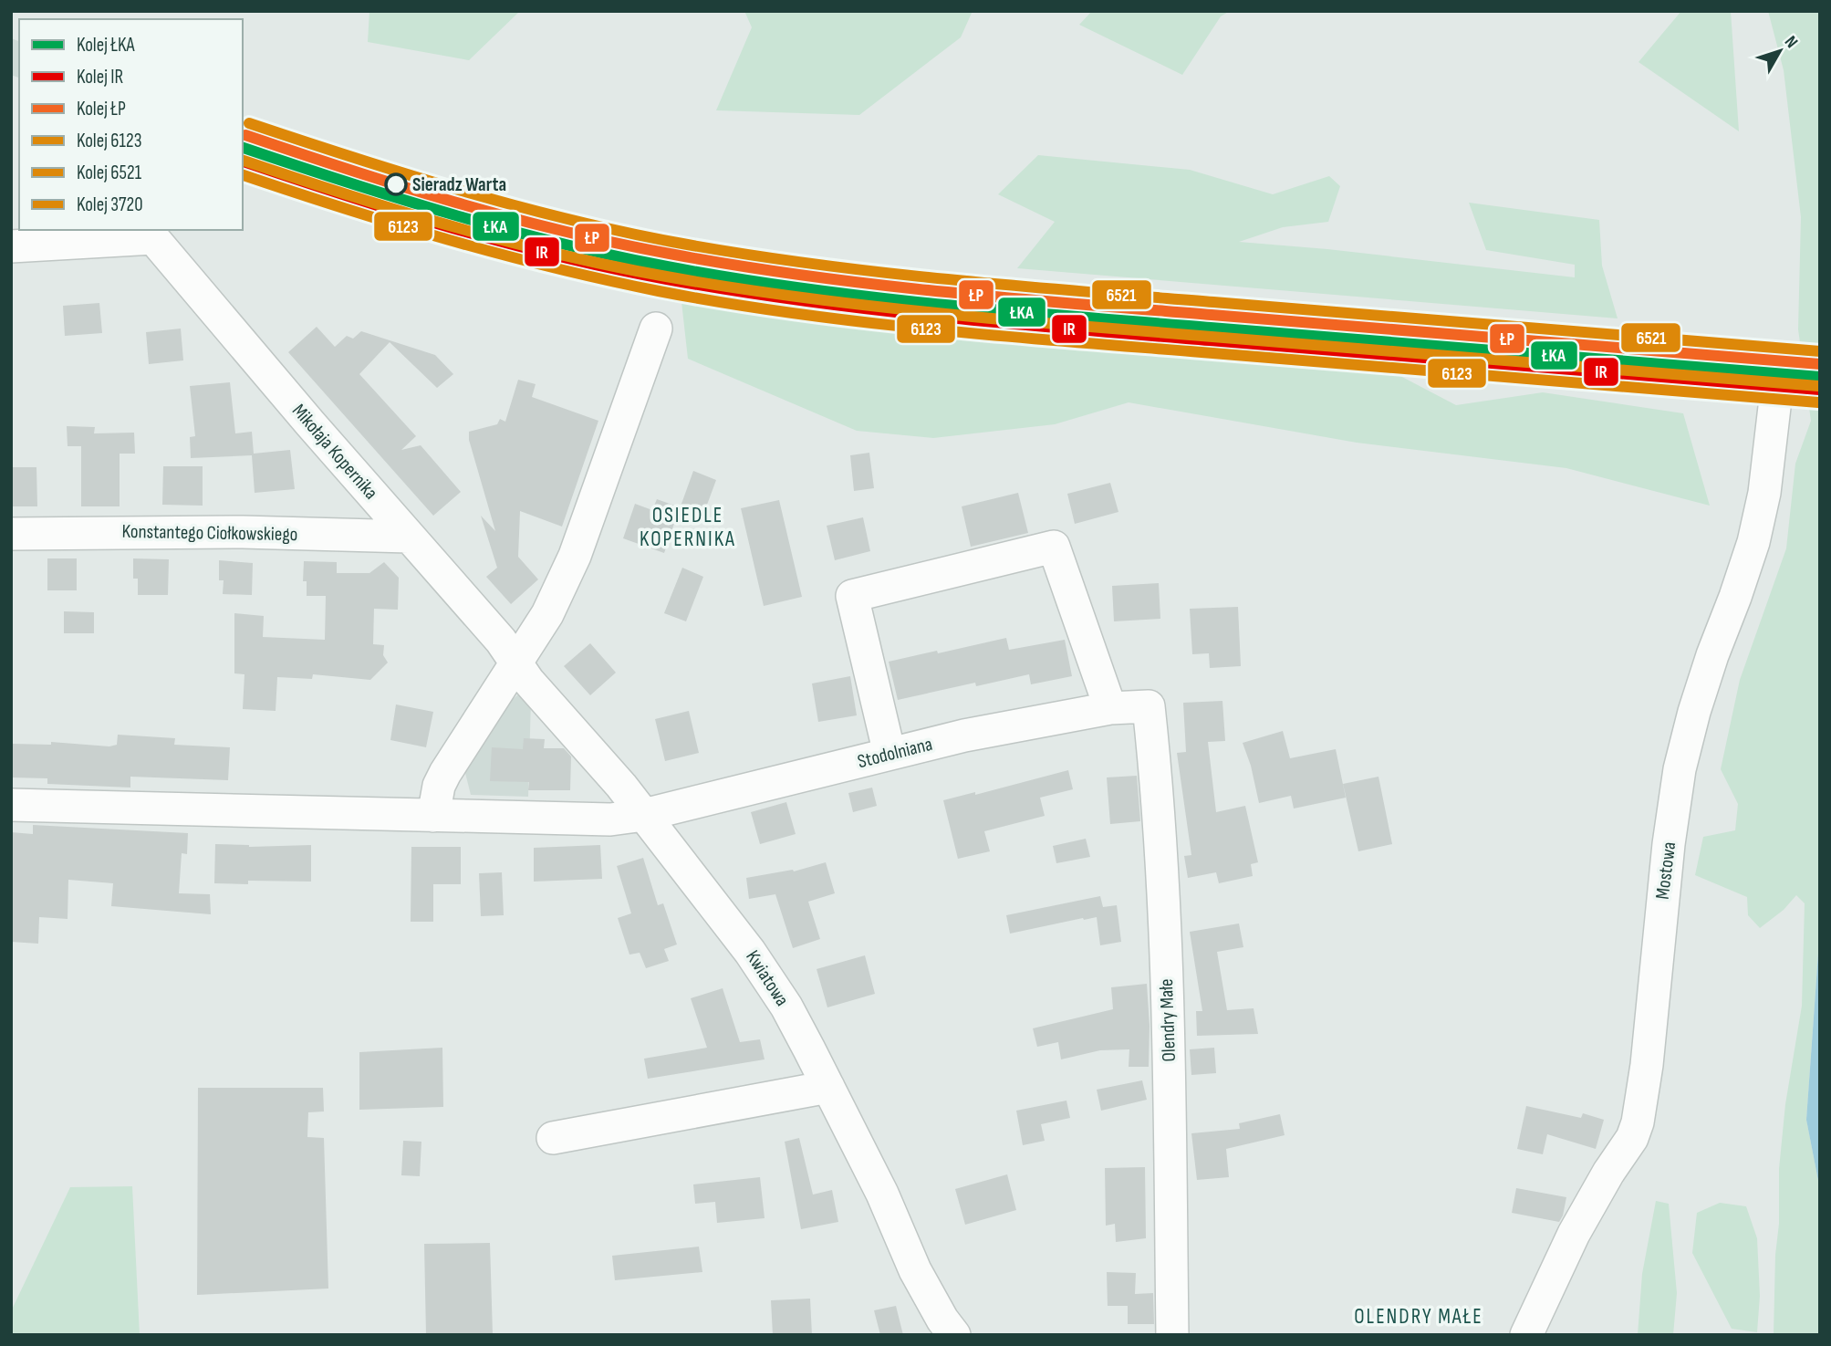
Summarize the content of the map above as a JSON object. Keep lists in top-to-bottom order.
{
  "streets": {
    "street": [
      "Mikołaja Kopernika",
      "Konstantego Ciołkowskiego",
      "Stodolniana",
      "Mostowa",
      "Kwiatowa",
      "Olendry Małe"
    ]
  },
  "crossings": [
    ["Mikołaja Kopernika", "Konstantego Ciołkowskiego"],
    ["Mikołaja Kopernika", "Kwiatowa"],
    ["Stodolniana", "Kwiatowa"],
    ["Stodolniana", "Olendry Małe"]
  ],
  "districts": ["OSIEDLE KOPERNIKA", "OLENDRY MAŁE"],
  "places": ["Sieradz Warta"],
  "lines": [
    "rail line 6521",
    "rail line ŁP",
    "rail line ŁKA",
    "rail line 3720",
    "rail line IR",
    "rail line 6123"
  ],
  "legend": [
    "Kolej ŁKA",
    "Kolej IR",
    "Kolej ŁP",
    "Kolej 6123",
    "Kolej 6521",
    "Kolej 3720"
  ],
  "north": "top right"
}
